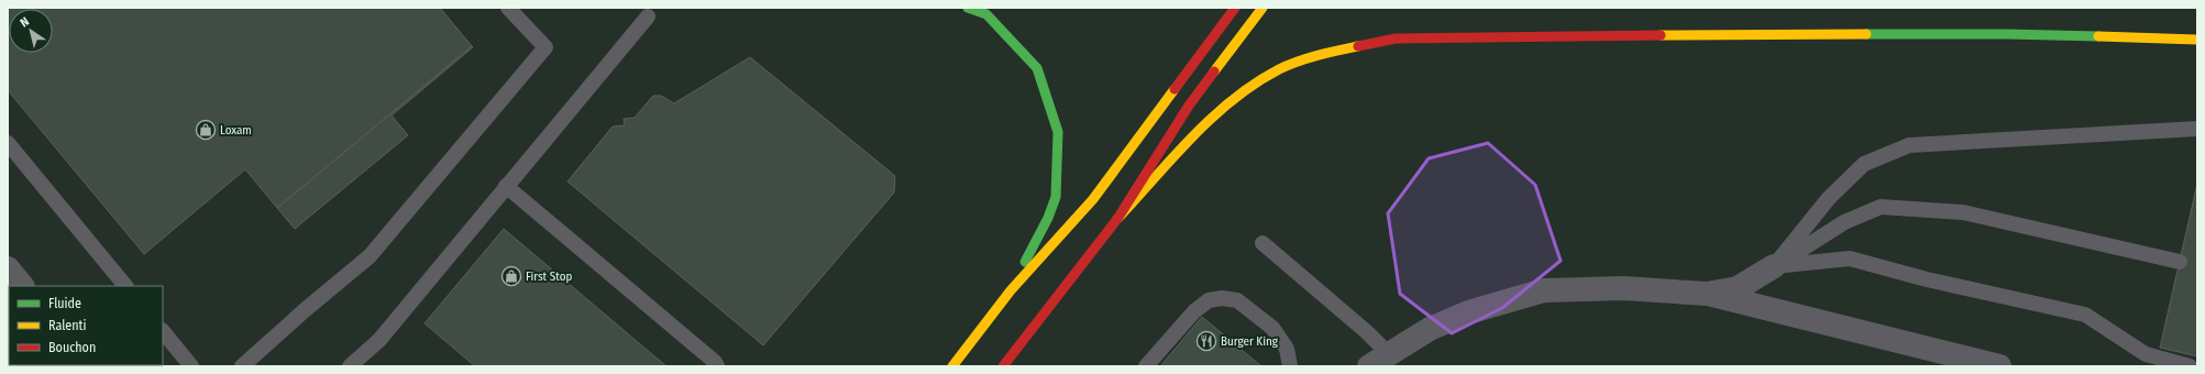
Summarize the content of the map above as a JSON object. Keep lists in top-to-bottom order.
{
  "places": {
    "shop": ["Loxam", "First Stop"],
    "restaurant": ["Burger King"]
  },
  "legend": ["Fluide", "Ralenti", "Bouchon"],
  "north": "top left"
}
